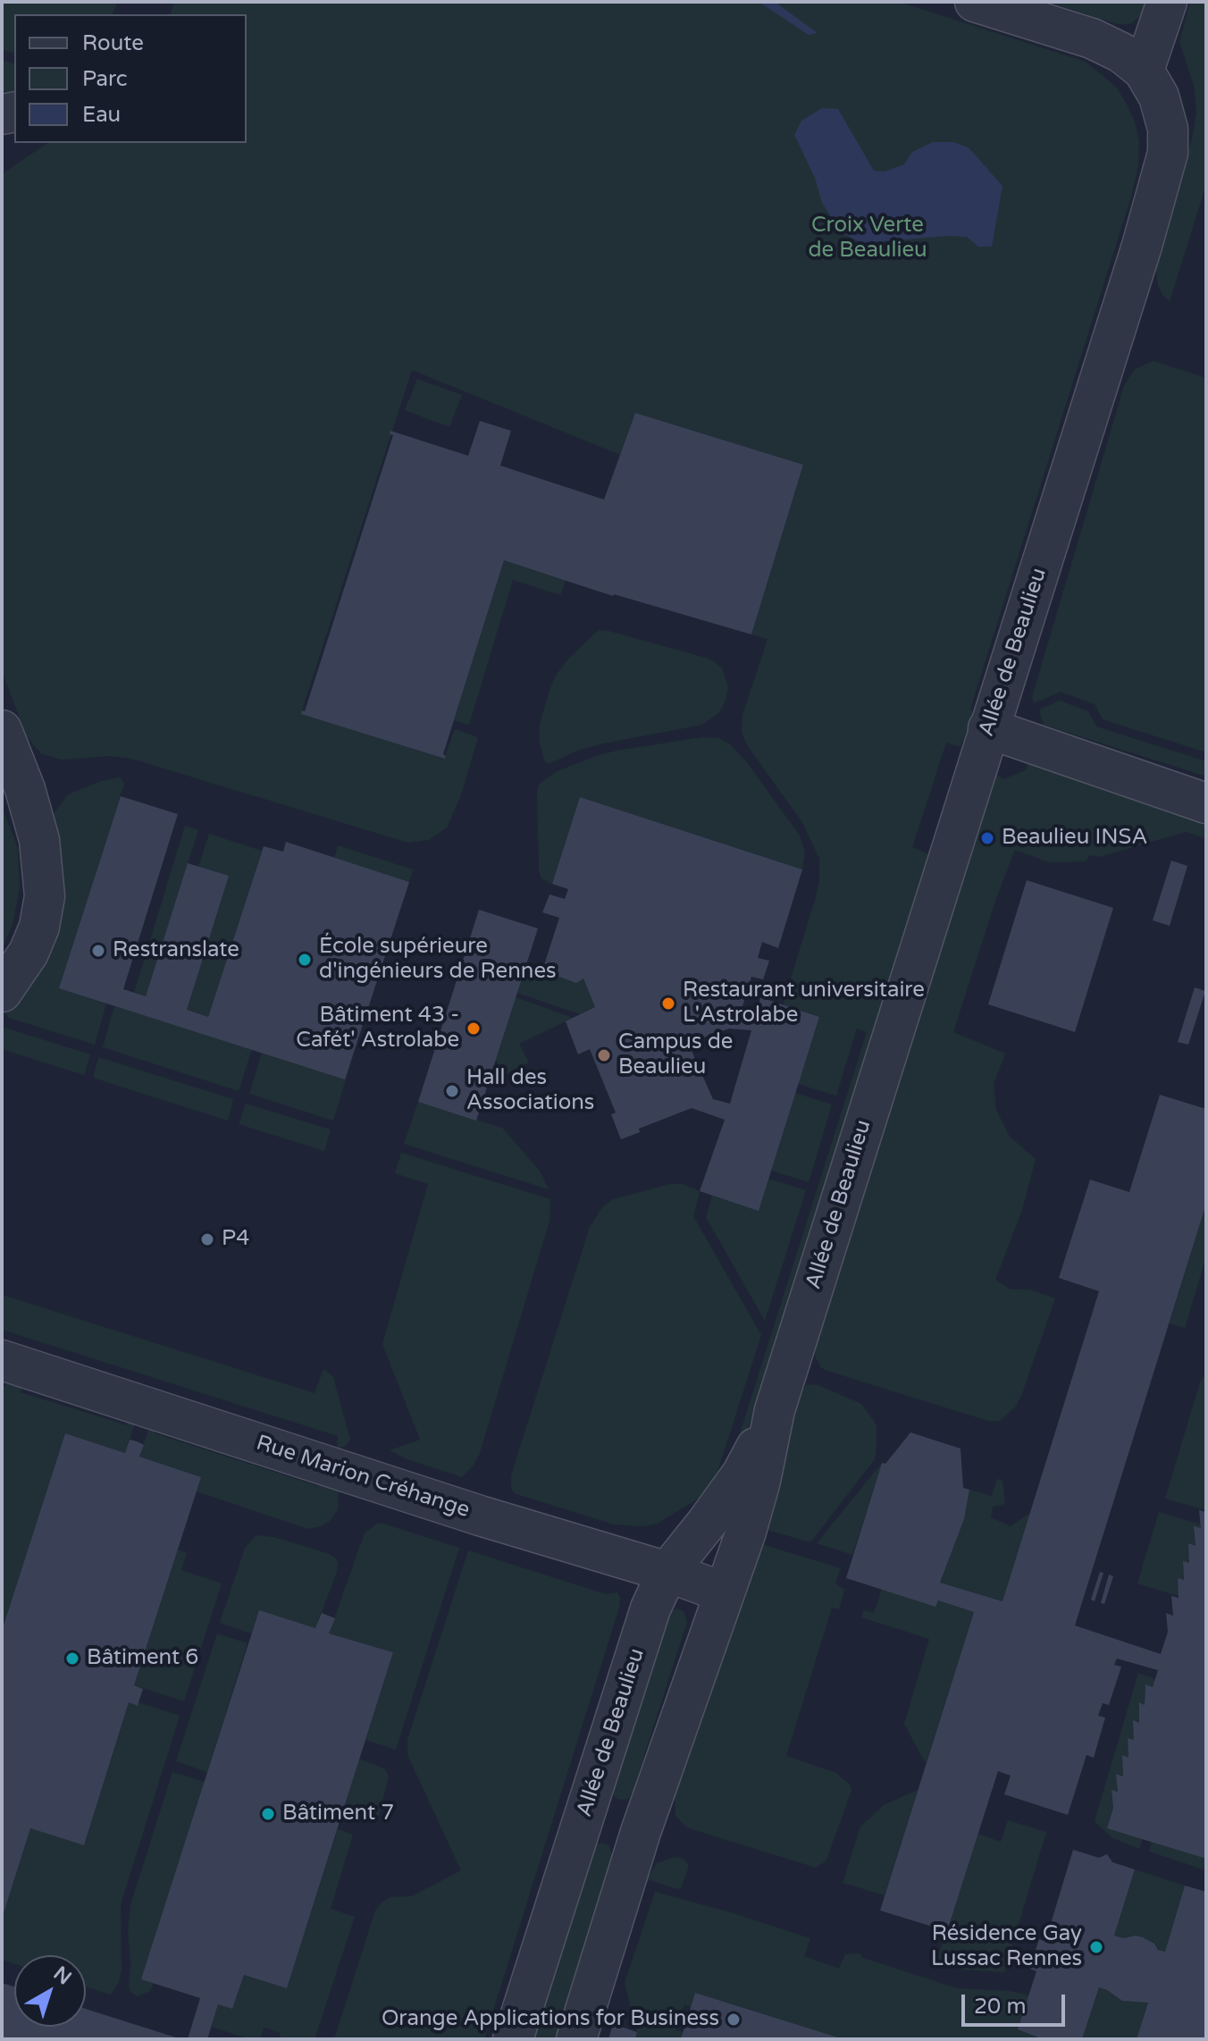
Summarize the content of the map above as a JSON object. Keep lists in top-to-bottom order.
{
  "streets": {
    "street": ["Allée de Beaulieu", "Rue Marion Créhange"]
  },
  "crossings": [
    ["Allée de Beaulieu", "Rue Marion Créhange"]
  ],
  "parks": ["Croix Verte de Beaulieu"],
  "places": [
    "Beaulieu INSA",
    "Restranslate",
    "École supérieure d'ingénieurs de Rennes",
    "Restaurant universitaire L'Astrolabe",
    "Bâtiment 43 - Cafét' Astrolabe",
    "Campus de Beaulieu",
    "Hall des Associations",
    "P4",
    "Bâtiment 6",
    "Bâtiment 7",
    "Résidence Gay Lussac Rennes",
    "Orange Applications for Business"
  ],
  "legend": ["Route", "Parc", "Eau"],
  "scale_bar": "20 m",
  "north": "top right"
}
